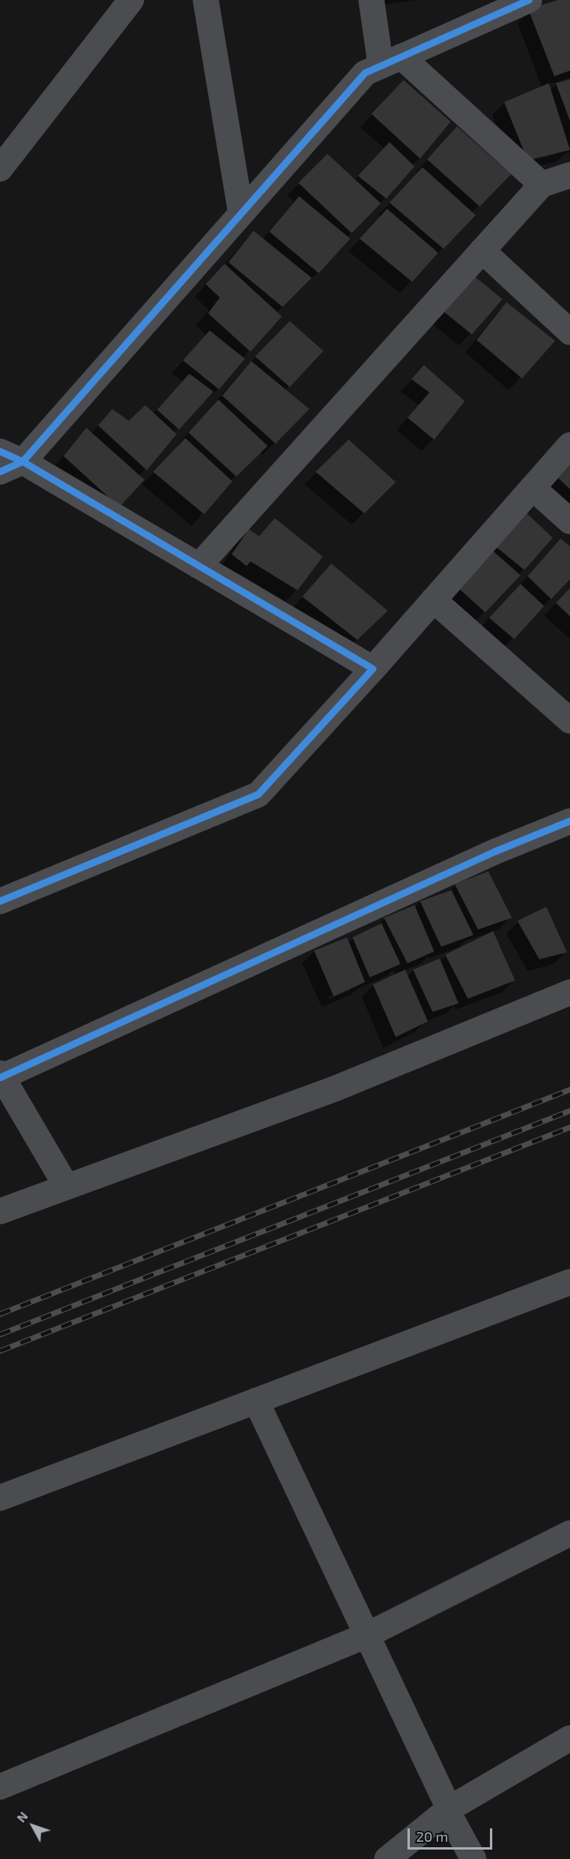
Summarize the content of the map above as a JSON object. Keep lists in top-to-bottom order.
{
  "scale_bar": "20 m",
  "north": "top left"
}
